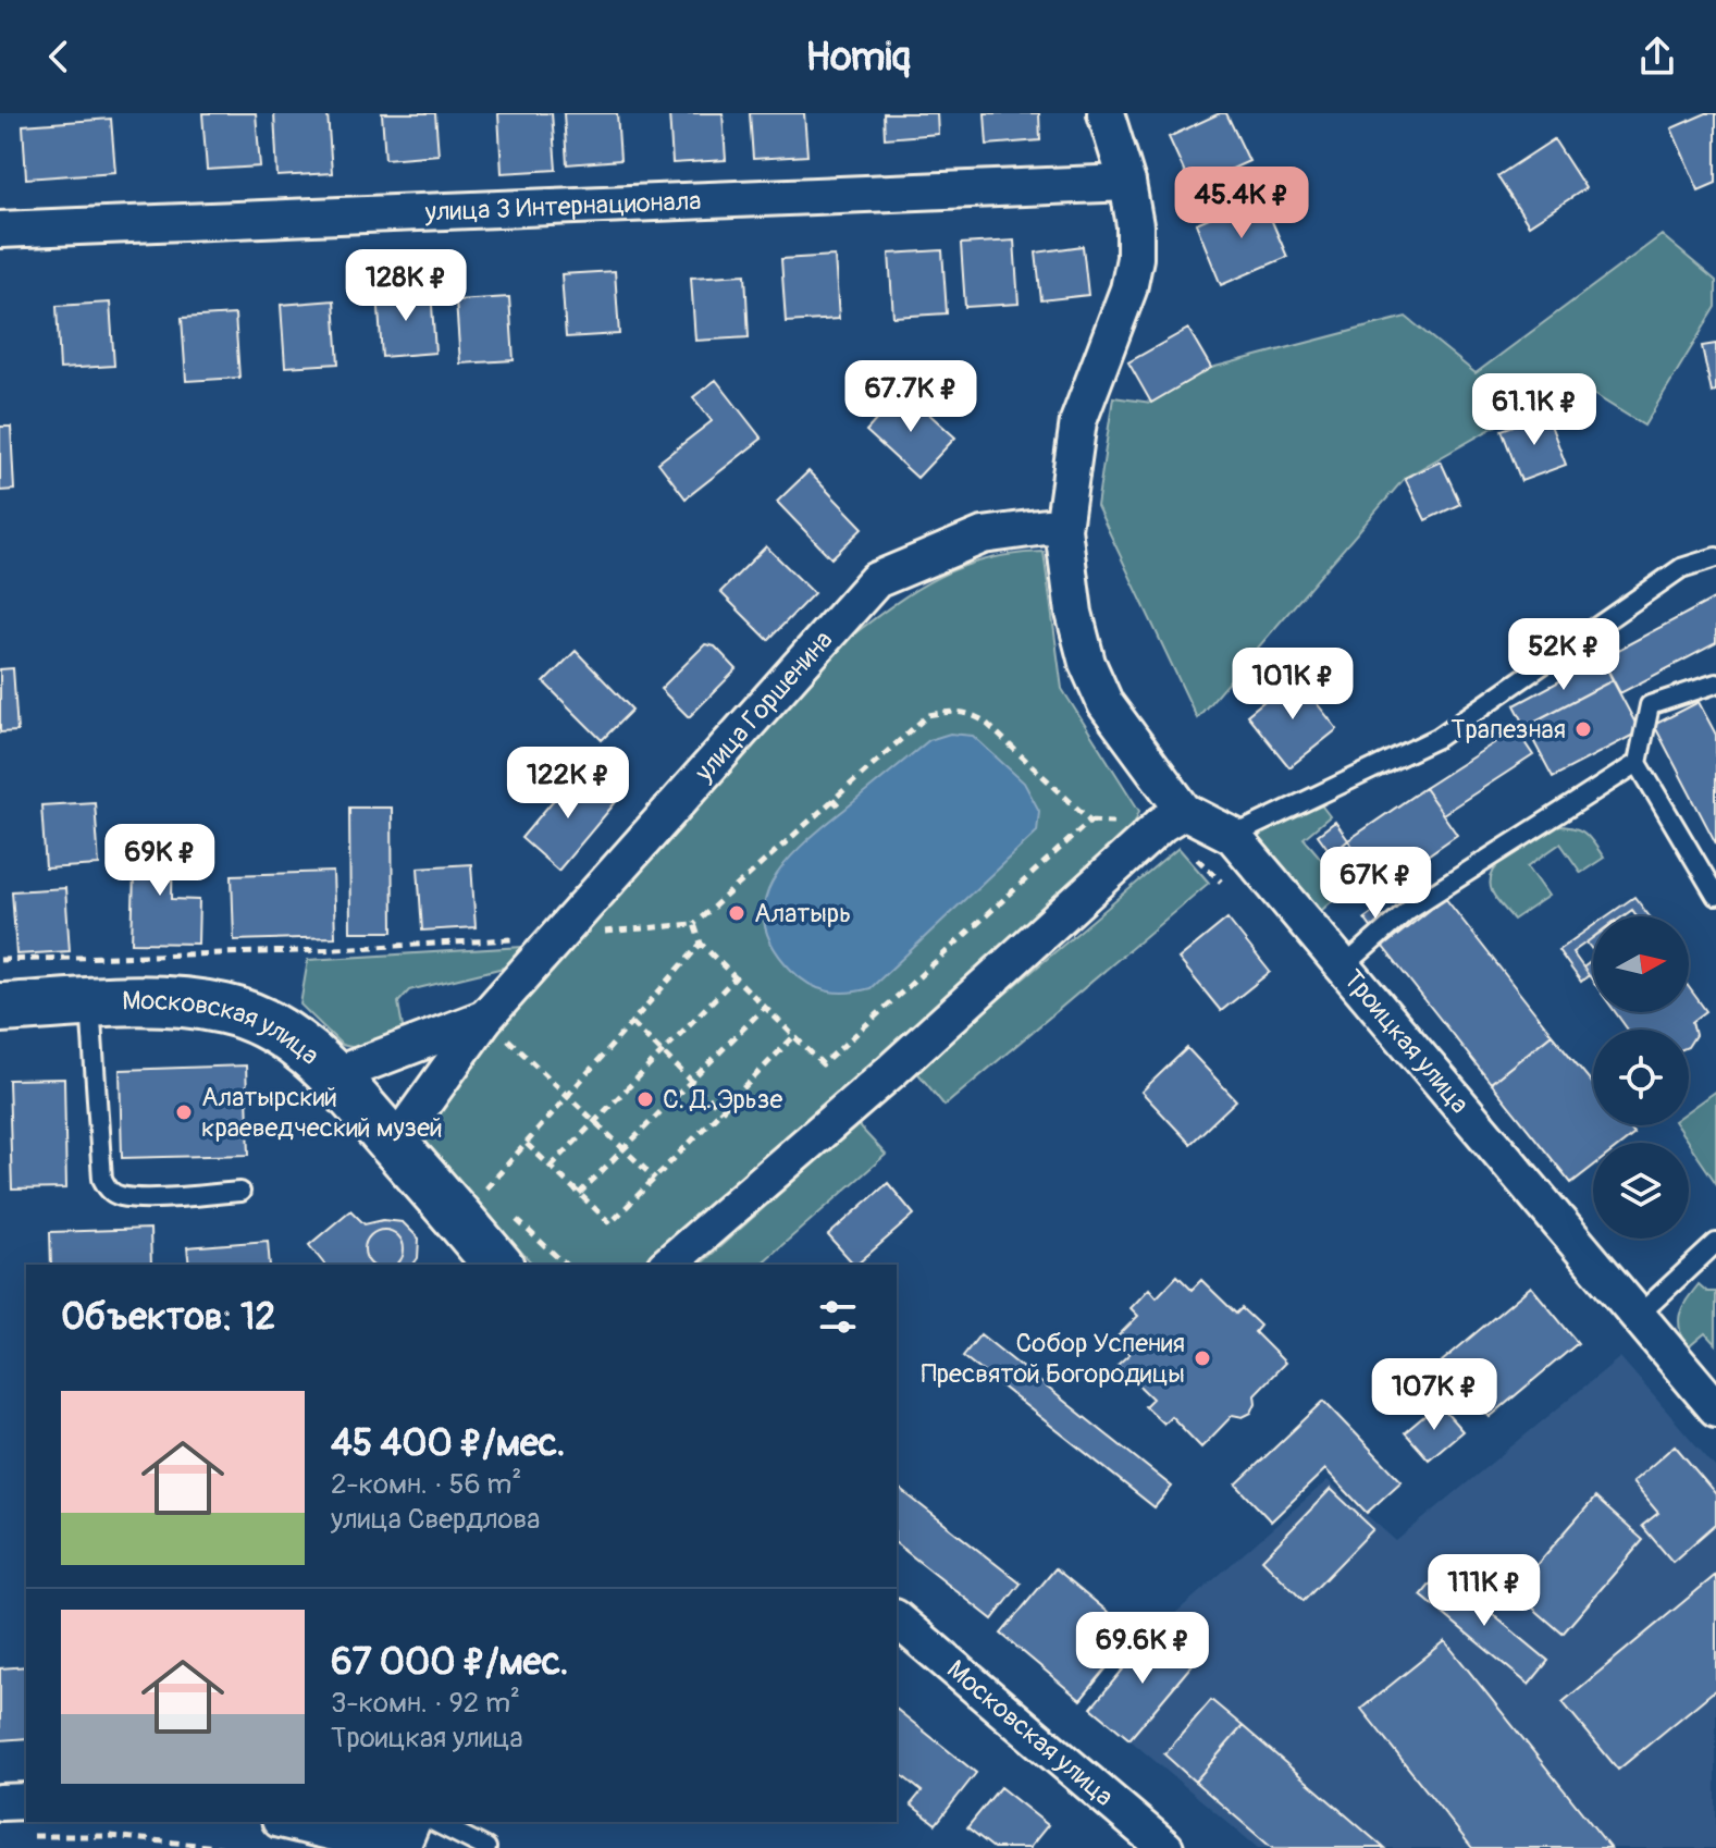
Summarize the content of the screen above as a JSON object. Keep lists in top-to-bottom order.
{
  "streets": {
    "street": [
      "улица 3 Интернационала",
      "улица Горшенина",
      "Московская улица",
      "Троицкая улица"
    ]
  },
  "crossings": [
    ["улица 3 Интернационала", "Троицкая улица"],
    ["улица Горшенина", "Московская улица"],
    ["улица Горшенина", "Троицкая улица"]
  ],
  "places": [
    "Трапезная",
    "Алатырь",
    "С. Д. Эрьзе",
    "Алатырский краеведческий музей",
    "Собор Успения Пресвятой Богородицы"
  ],
  "north": "right",
  "page": {
    "header": "Homiq",
    "price": [
      "45.4K ₽",
      "128K ₽",
      "67.7K ₽",
      "61.1K ₽",
      "52K ₽",
      "101K ₽",
      "122K ₽",
      "69K ₽",
      "67K ₽",
      "107K ₽",
      "111K ₽",
      "69.6K ₽"
    ],
    "heading": "Объектов: 12",
    "list": [
      {
        "name": "45 400 ₽/мес.",
        "note": "2-комн. · 56 m² · улица Свердлова"
      },
      {
        "name": "67 000 ₽/мес.",
        "note": "3-комн. · 92 m² · Троицкая улица"
      }
    ]
  }
}
